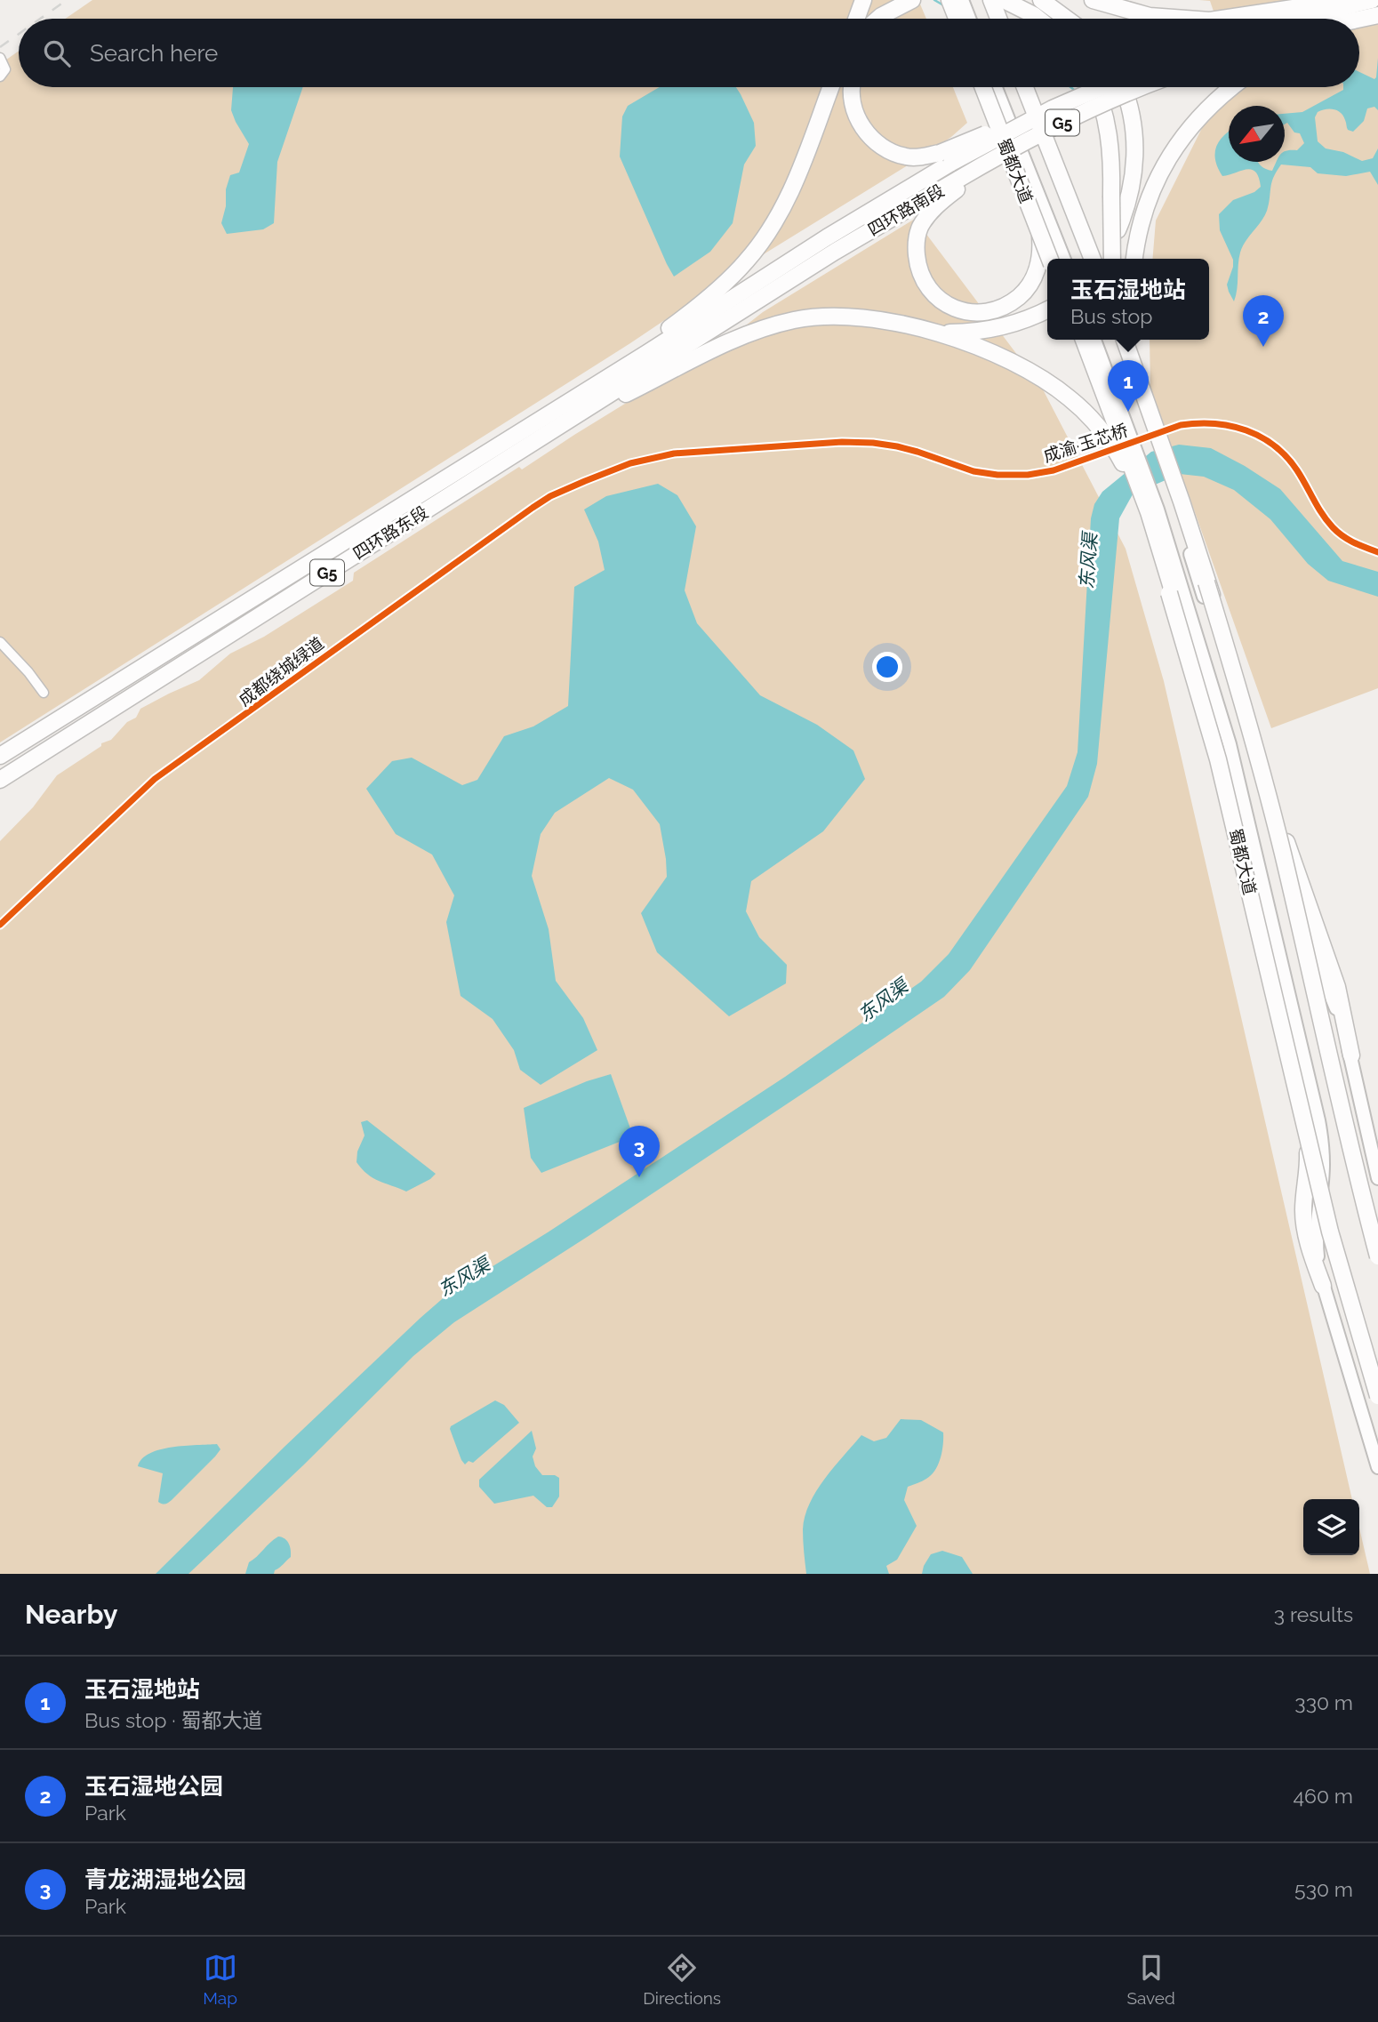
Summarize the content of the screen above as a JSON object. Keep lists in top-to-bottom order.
{
  "streets": {
    "highway": [
      "G5",
      "蜀都大道",
      "四环路南段",
      "四环路东段"
    ],
    "cycle path": ["成渝·玉芯桥"]
  },
  "crossings": [
    ["四环路南段", "四环路东段"]
  ],
  "water": ["东风渠"],
  "north": "bottom left",
  "page": {
    "search": "Search here",
    "popup": ["玉石湿地站", "Bus stop"],
    "pins": ["2", "1", "3"],
    "heading": ["Nearby", "3 results"],
    "list": [
      {
        "mark": "1",
        "name": "玉石湿地站",
        "note": "Bus stop · 蜀都大道",
        "value": "330 m"
      },
      {
        "mark": "2",
        "name": "玉石湿地公园",
        "note": "Park",
        "value": "460 m"
      },
      {
        "mark": "3",
        "name": "青龙湖湿地公园",
        "note": "Park",
        "value": "530 m"
      }
    ],
    "nav": ["Map", "Directions", "Saved"]
  }
}
